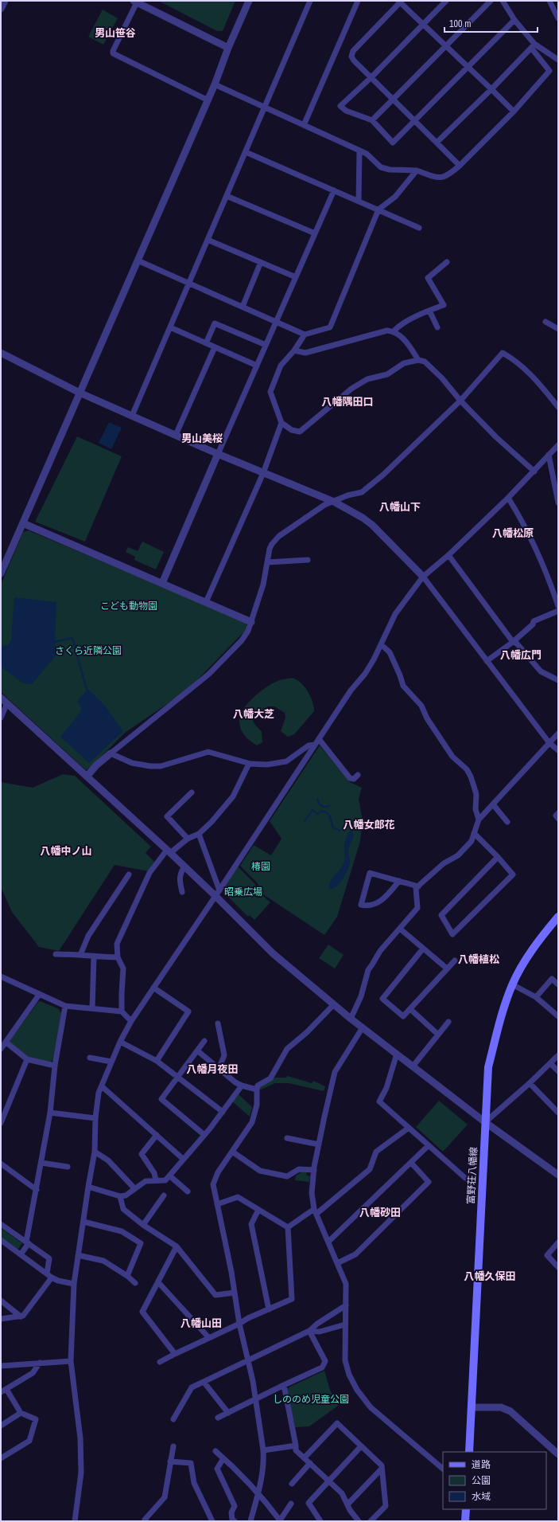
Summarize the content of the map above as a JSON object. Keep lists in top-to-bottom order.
{
  "streets": {
    "main road": ["富野荘八幡線"]
  },
  "districts": [
    "男山笹谷",
    "八幡隅田口",
    "男山美桜",
    "八幡山下",
    "八幡松原",
    "八幡広門",
    "八幡大芝",
    "八幡女郎花",
    "八幡中ノ山",
    "八幡植松",
    "八幡月夜田",
    "八幡砂田",
    "八幡久保田",
    "八幡山田"
  ],
  "parks": [
    "こども動物園",
    "さくら近隣公園",
    "椿園",
    "昭乗広場",
    "しののめ児童公園"
  ],
  "legend": ["道路", "公園", "水域"],
  "scale_bar": "100 m"
}
